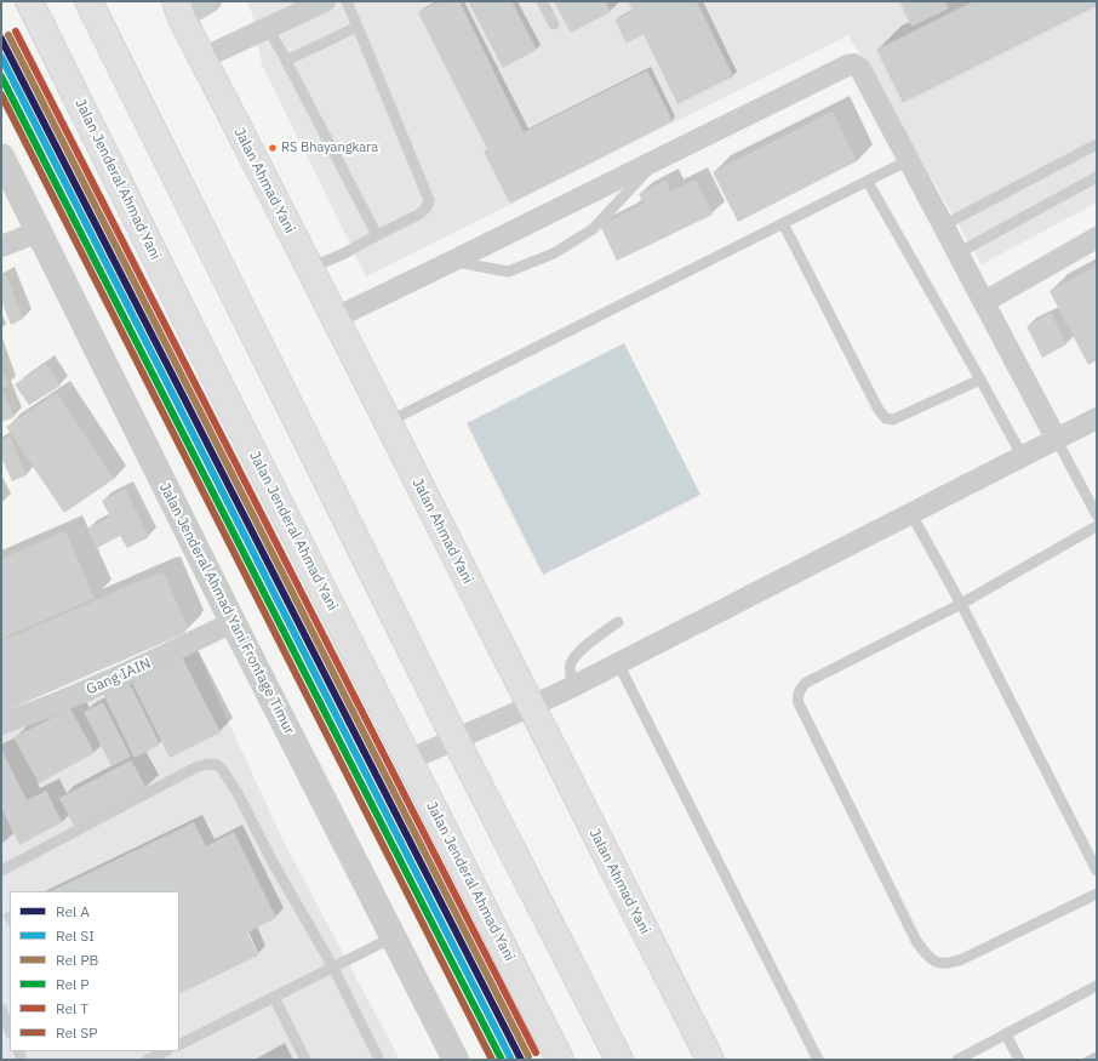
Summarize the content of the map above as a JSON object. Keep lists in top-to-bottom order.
{
  "streets": {
    "highway": ["Jalan Jenderal Ahmad Yani", "Jalan Ahmad Yani"],
    "street": ["Jalan Jenderal Ahmad Yani Frontage Timur", "Gang IAIN"]
  },
  "crossings": [
    ["Jalan Jenderal Ahmad Yani Frontage Timur", "Gang IAIN"]
  ],
  "places": ["RS Bhayangkara"],
  "lines": [
    "rail line T",
    "rail line PB",
    "rail line A",
    "rail line SI",
    "rail line P",
    "rail line SP"
  ],
  "legend": [
    "Rel A",
    "Rel SI",
    "Rel PB",
    "Rel P",
    "Rel T",
    "Rel SP"
  ]
}
